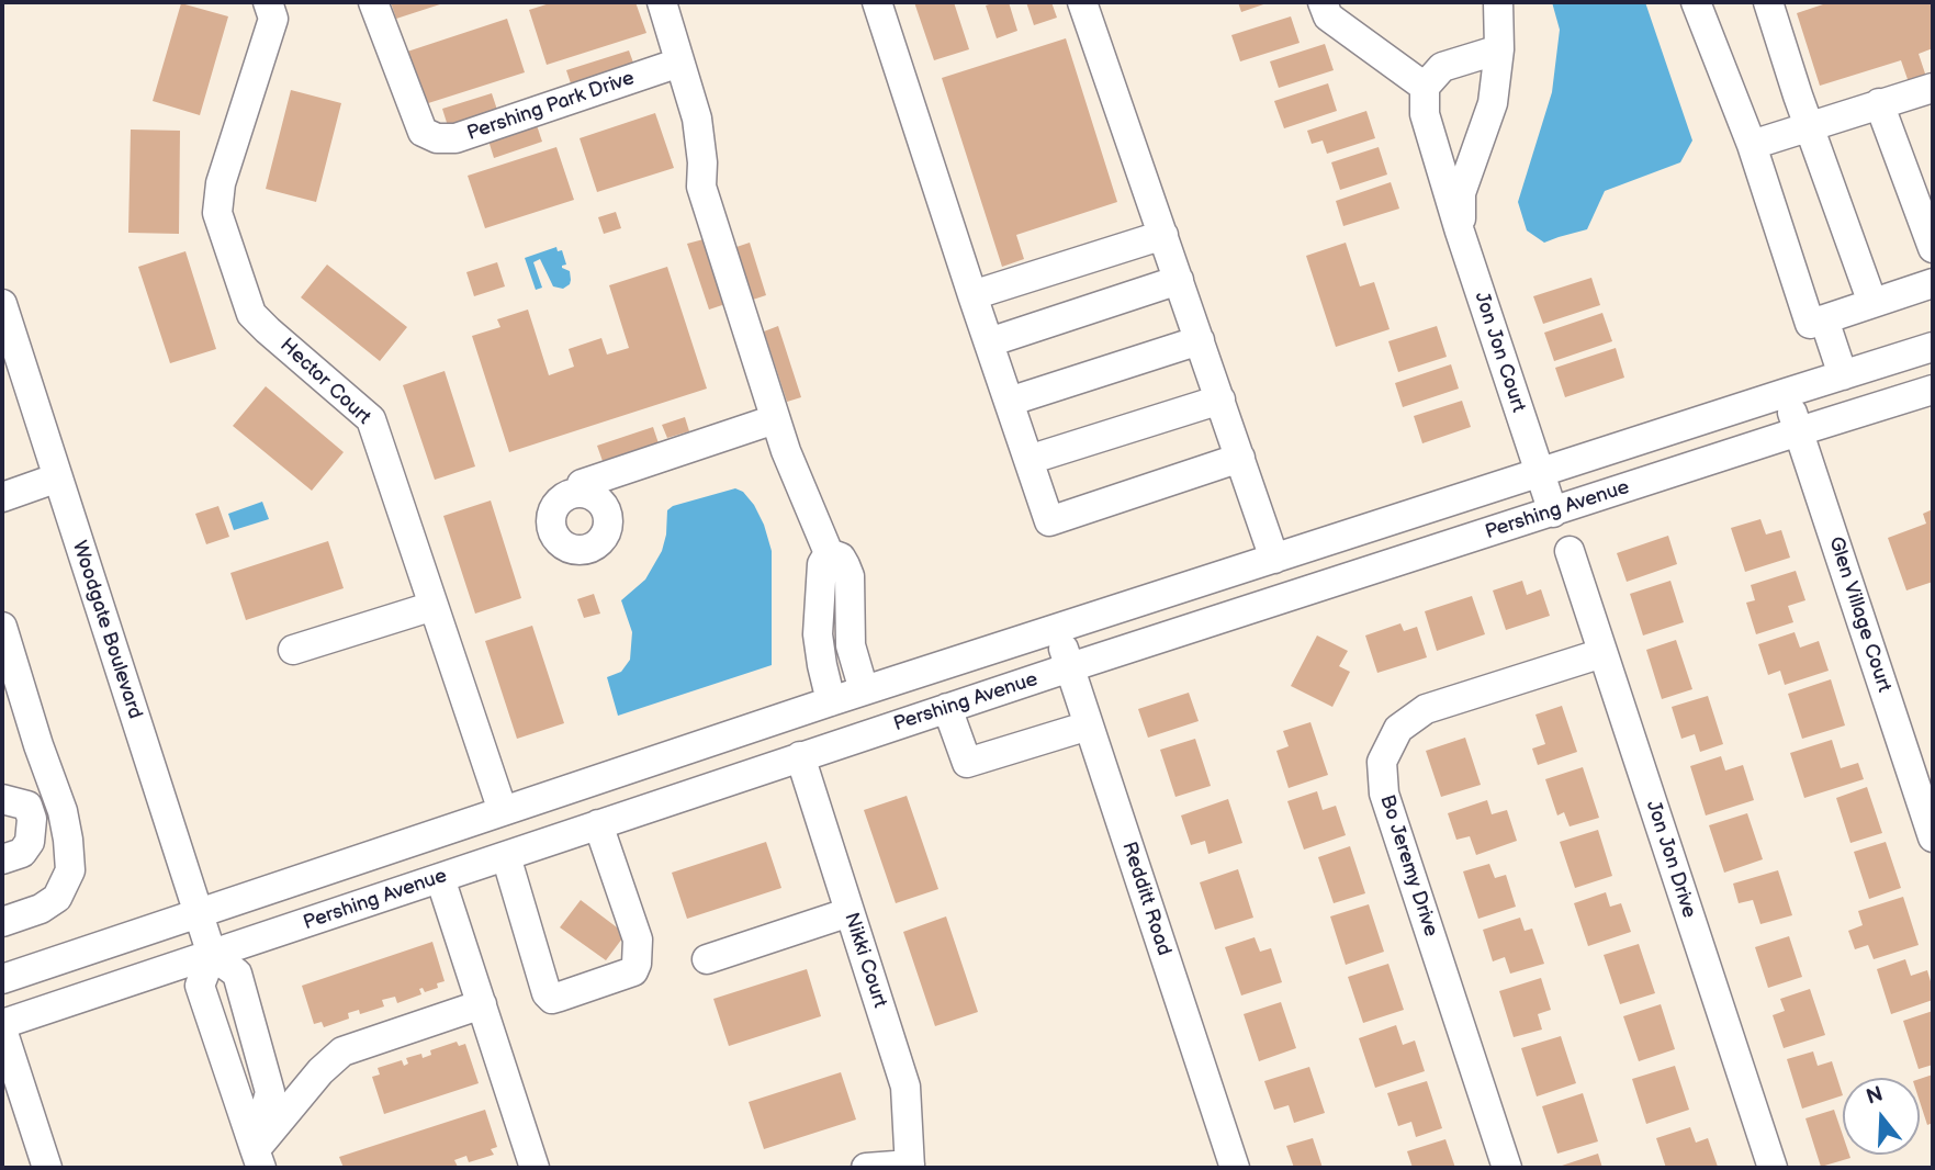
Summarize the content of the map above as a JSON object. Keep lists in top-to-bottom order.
{
  "streets": {
    "street": [
      "Pershing Park Drive",
      "Jon Jon Court",
      "Hector Court",
      "Pershing Avenue",
      "Glen Village Court",
      "Woodgate Boulevard",
      "Jon Jon Drive",
      "Bo Jeremy Drive",
      "Redditt Road",
      "Nikki Court"
    ]
  },
  "crossings": [
    ["Jon Jon Court", "Pershing Avenue"],
    ["Pershing Avenue", "Glen Village Court"],
    ["Pershing Avenue", "Woodgate Boulevard"],
    ["Pershing Avenue", "Redditt Road"],
    ["Pershing Avenue", "Nikki Court"],
    ["Jon Jon Drive", "Bo Jeremy Drive"]
  ],
  "north": "top"
}
